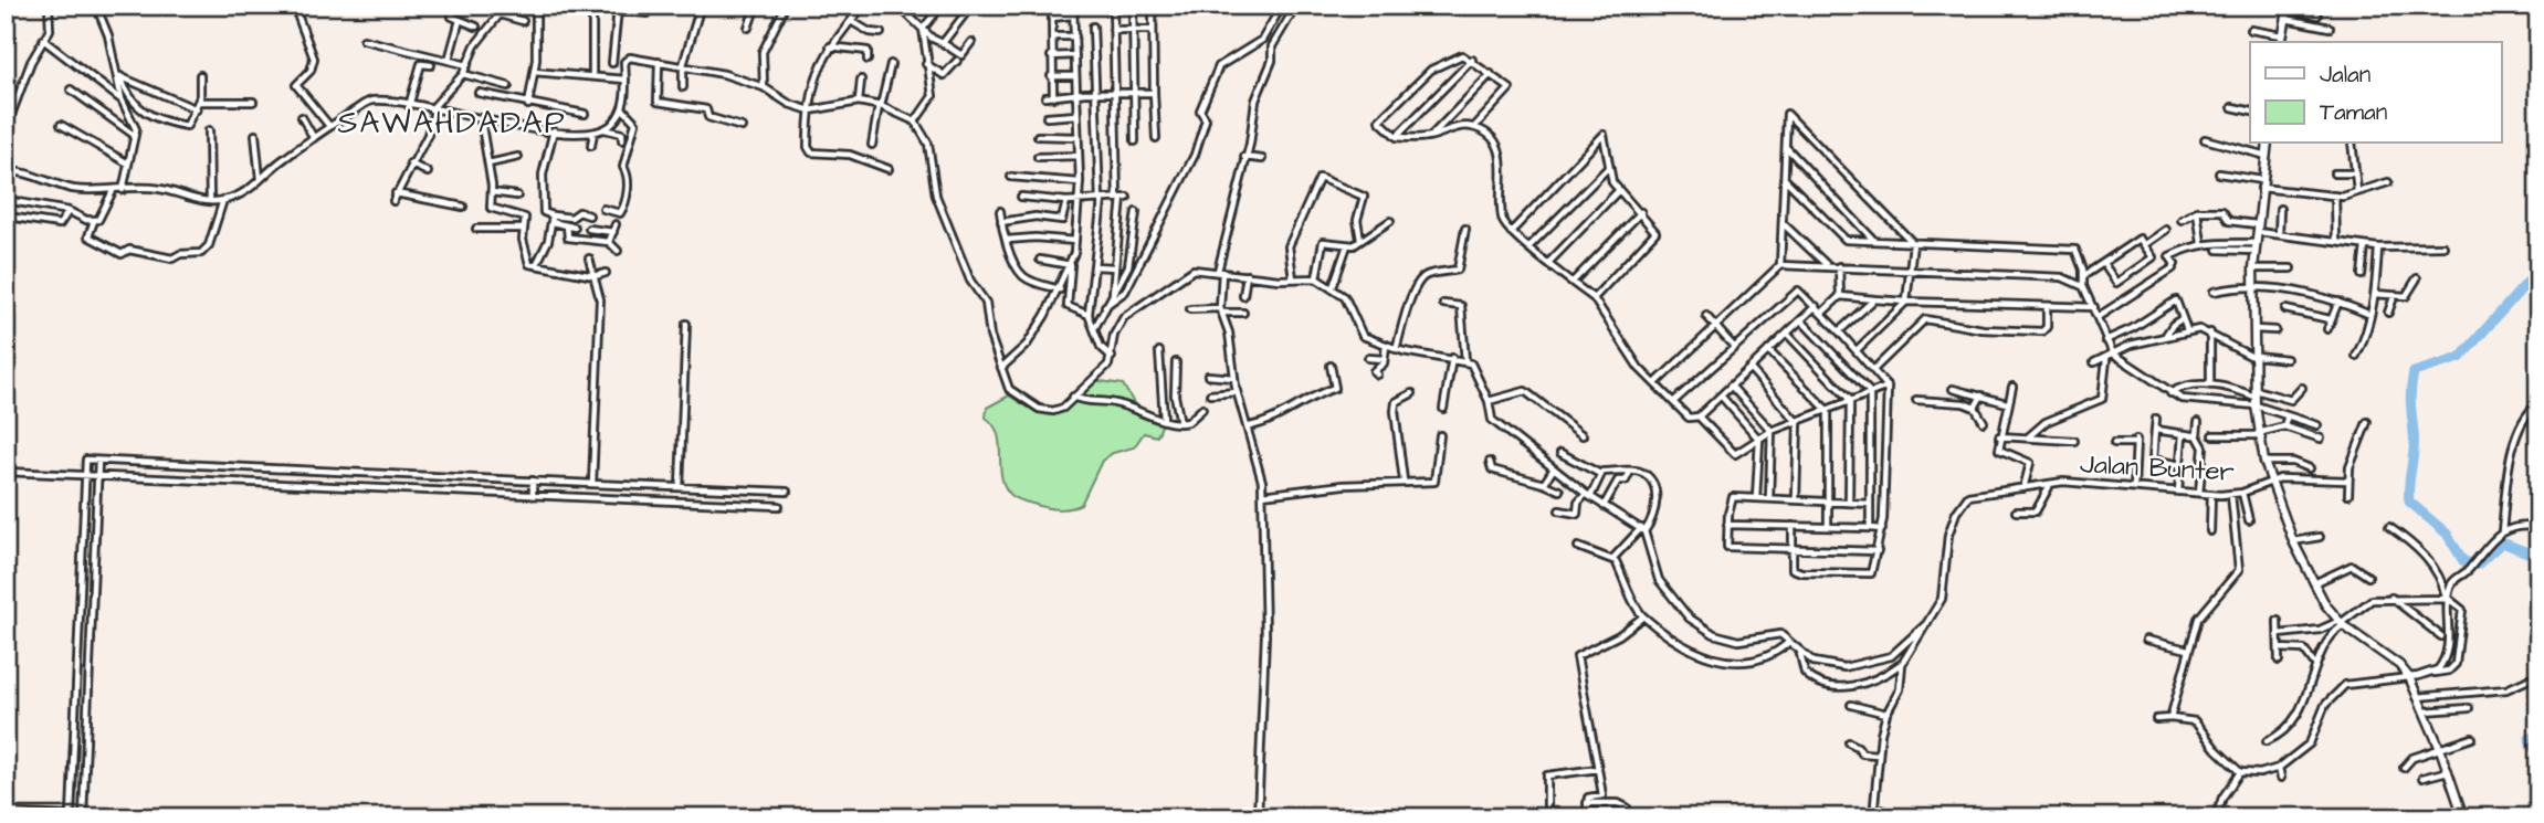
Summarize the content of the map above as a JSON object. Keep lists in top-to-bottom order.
{
  "streets": {
    "street": ["Jalan Bunter"]
  },
  "districts": ["SAWAHDADAP"],
  "legend": ["Jalan", "Taman"]
}
